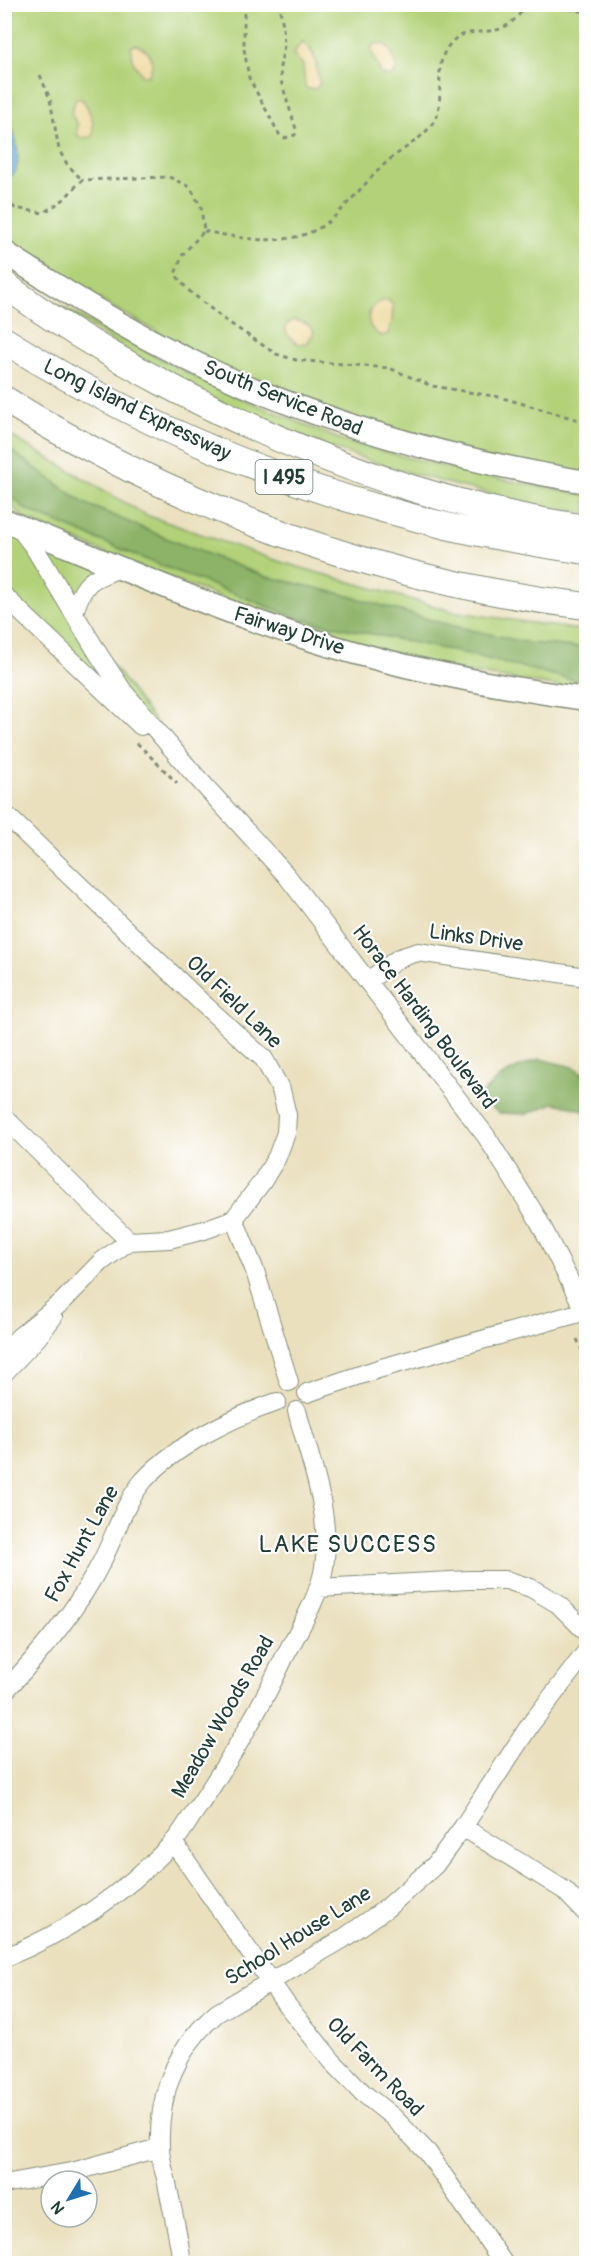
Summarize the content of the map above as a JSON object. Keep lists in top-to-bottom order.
{
  "streets": {
    "highway": ["Long Island Expressway", "I 495"],
    "main road": ["South Service Road", "Fairway Drive"],
    "street": [
      "Links Drive",
      "Old Field Lane",
      "Horace Harding Boulevard",
      "Fox Hunt Lane",
      "Meadow Woods Road",
      "School House Lane",
      "Old Farm Road"
    ]
  },
  "crossings": [
    ["Fairway Drive", "Horace Harding Boulevard"],
    ["Links Drive", "Horace Harding Boulevard"],
    ["Fox Hunt Lane", "Meadow Woods Road"],
    ["Meadow Woods Road", "Old Farm Road"],
    ["School House Lane", "Old Farm Road"]
  ],
  "districts": ["LAKE SUCCESS"],
  "north": "bottom left"
}
